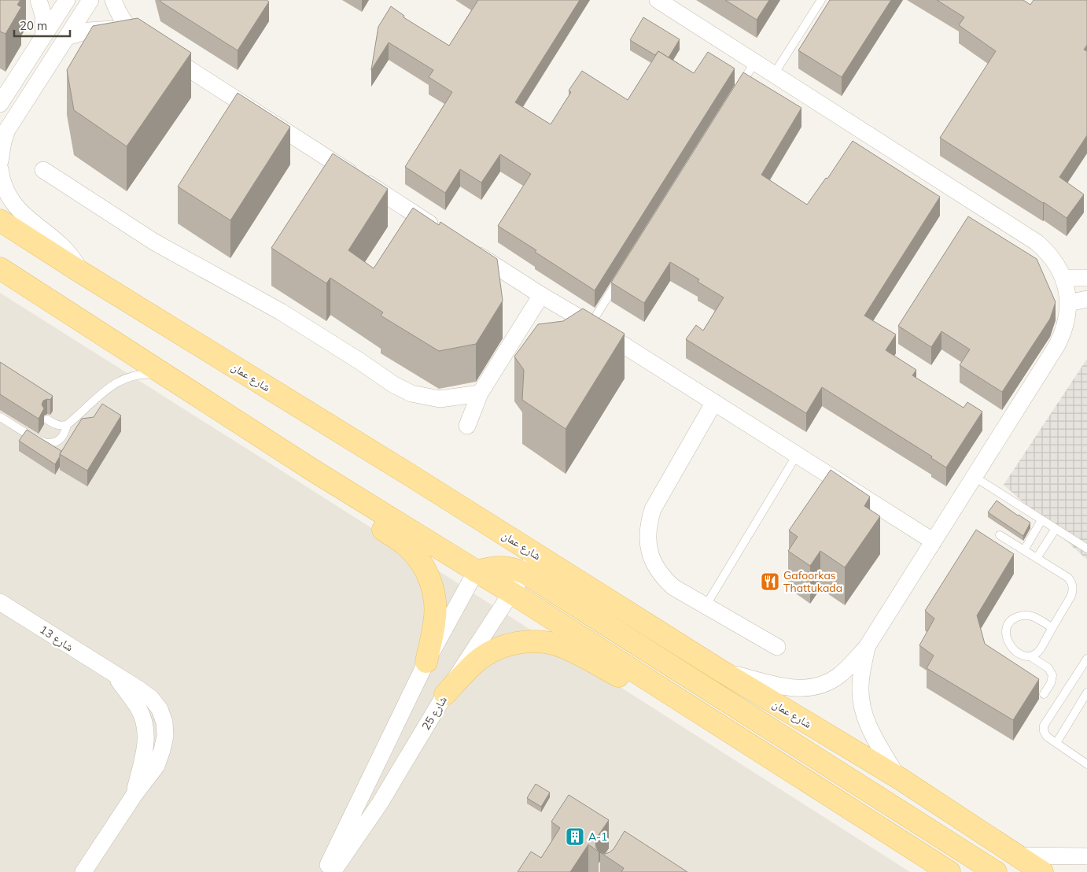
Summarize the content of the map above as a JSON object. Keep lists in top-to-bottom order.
{
  "streets": {
    "main road": ["شارع عمان"],
    "street": ["شارع 13", "شارع 25"]
  },
  "crossings": [
    ["شارع عمان", "شارع 25"]
  ],
  "places": {
    "restaurant": ["Gafoorkas Thattukada"],
    "building": ["A-1"]
  },
  "scale_bar": "20 m"
}
